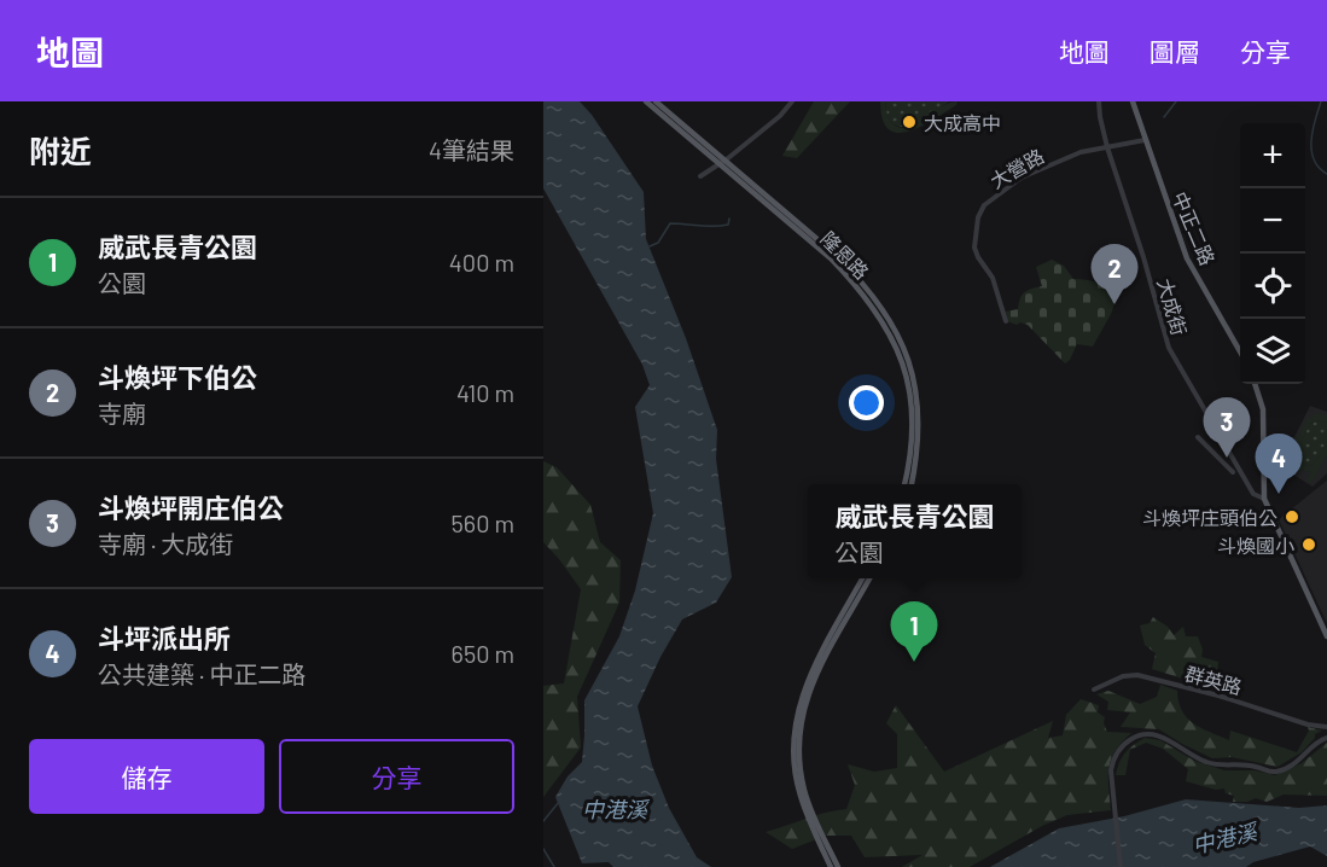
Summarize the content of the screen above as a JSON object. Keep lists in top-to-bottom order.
{
  "streets": {
    "main road": ["中正二路", "隆恩路"],
    "street": ["大營路", "大成街", "群英路"]
  },
  "crossings": [
    ["大營路", "中正二路"],
    ["大營路", "大成街"]
  ],
  "water": ["中港溪"],
  "places": ["大成高中", "斗煥坪庄頭伯公", "斗煥國小"],
  "page": {
    "header": "地圖",
    "nav": ["地圖", "圖層", "分享"],
    "heading": ["附近", "4筆結果"],
    "map_buttons": ["+", "−"],
    "list": [
      {
        "mark": "1",
        "name": "威武長青公園",
        "note": "公園",
        "value": "400 m"
      },
      {
        "mark": "2",
        "name": "斗煥坪下伯公",
        "note": "寺廟",
        "value": "410 m"
      },
      {
        "mark": "3",
        "name": "斗煥坪開庄伯公",
        "note": "寺廟 · 大成街",
        "value": "560 m"
      },
      {
        "mark": "4",
        "name": "斗坪派出所",
        "note": "公共建築 · 中正二路",
        "value": "650 m"
      }
    ],
    "pins": [
      "2",
      "3",
      "4",
      "1"
    ],
    "popup": ["威武長青公園", "公園"],
    "buttons": ["儲存", "分享"]
  }
}
